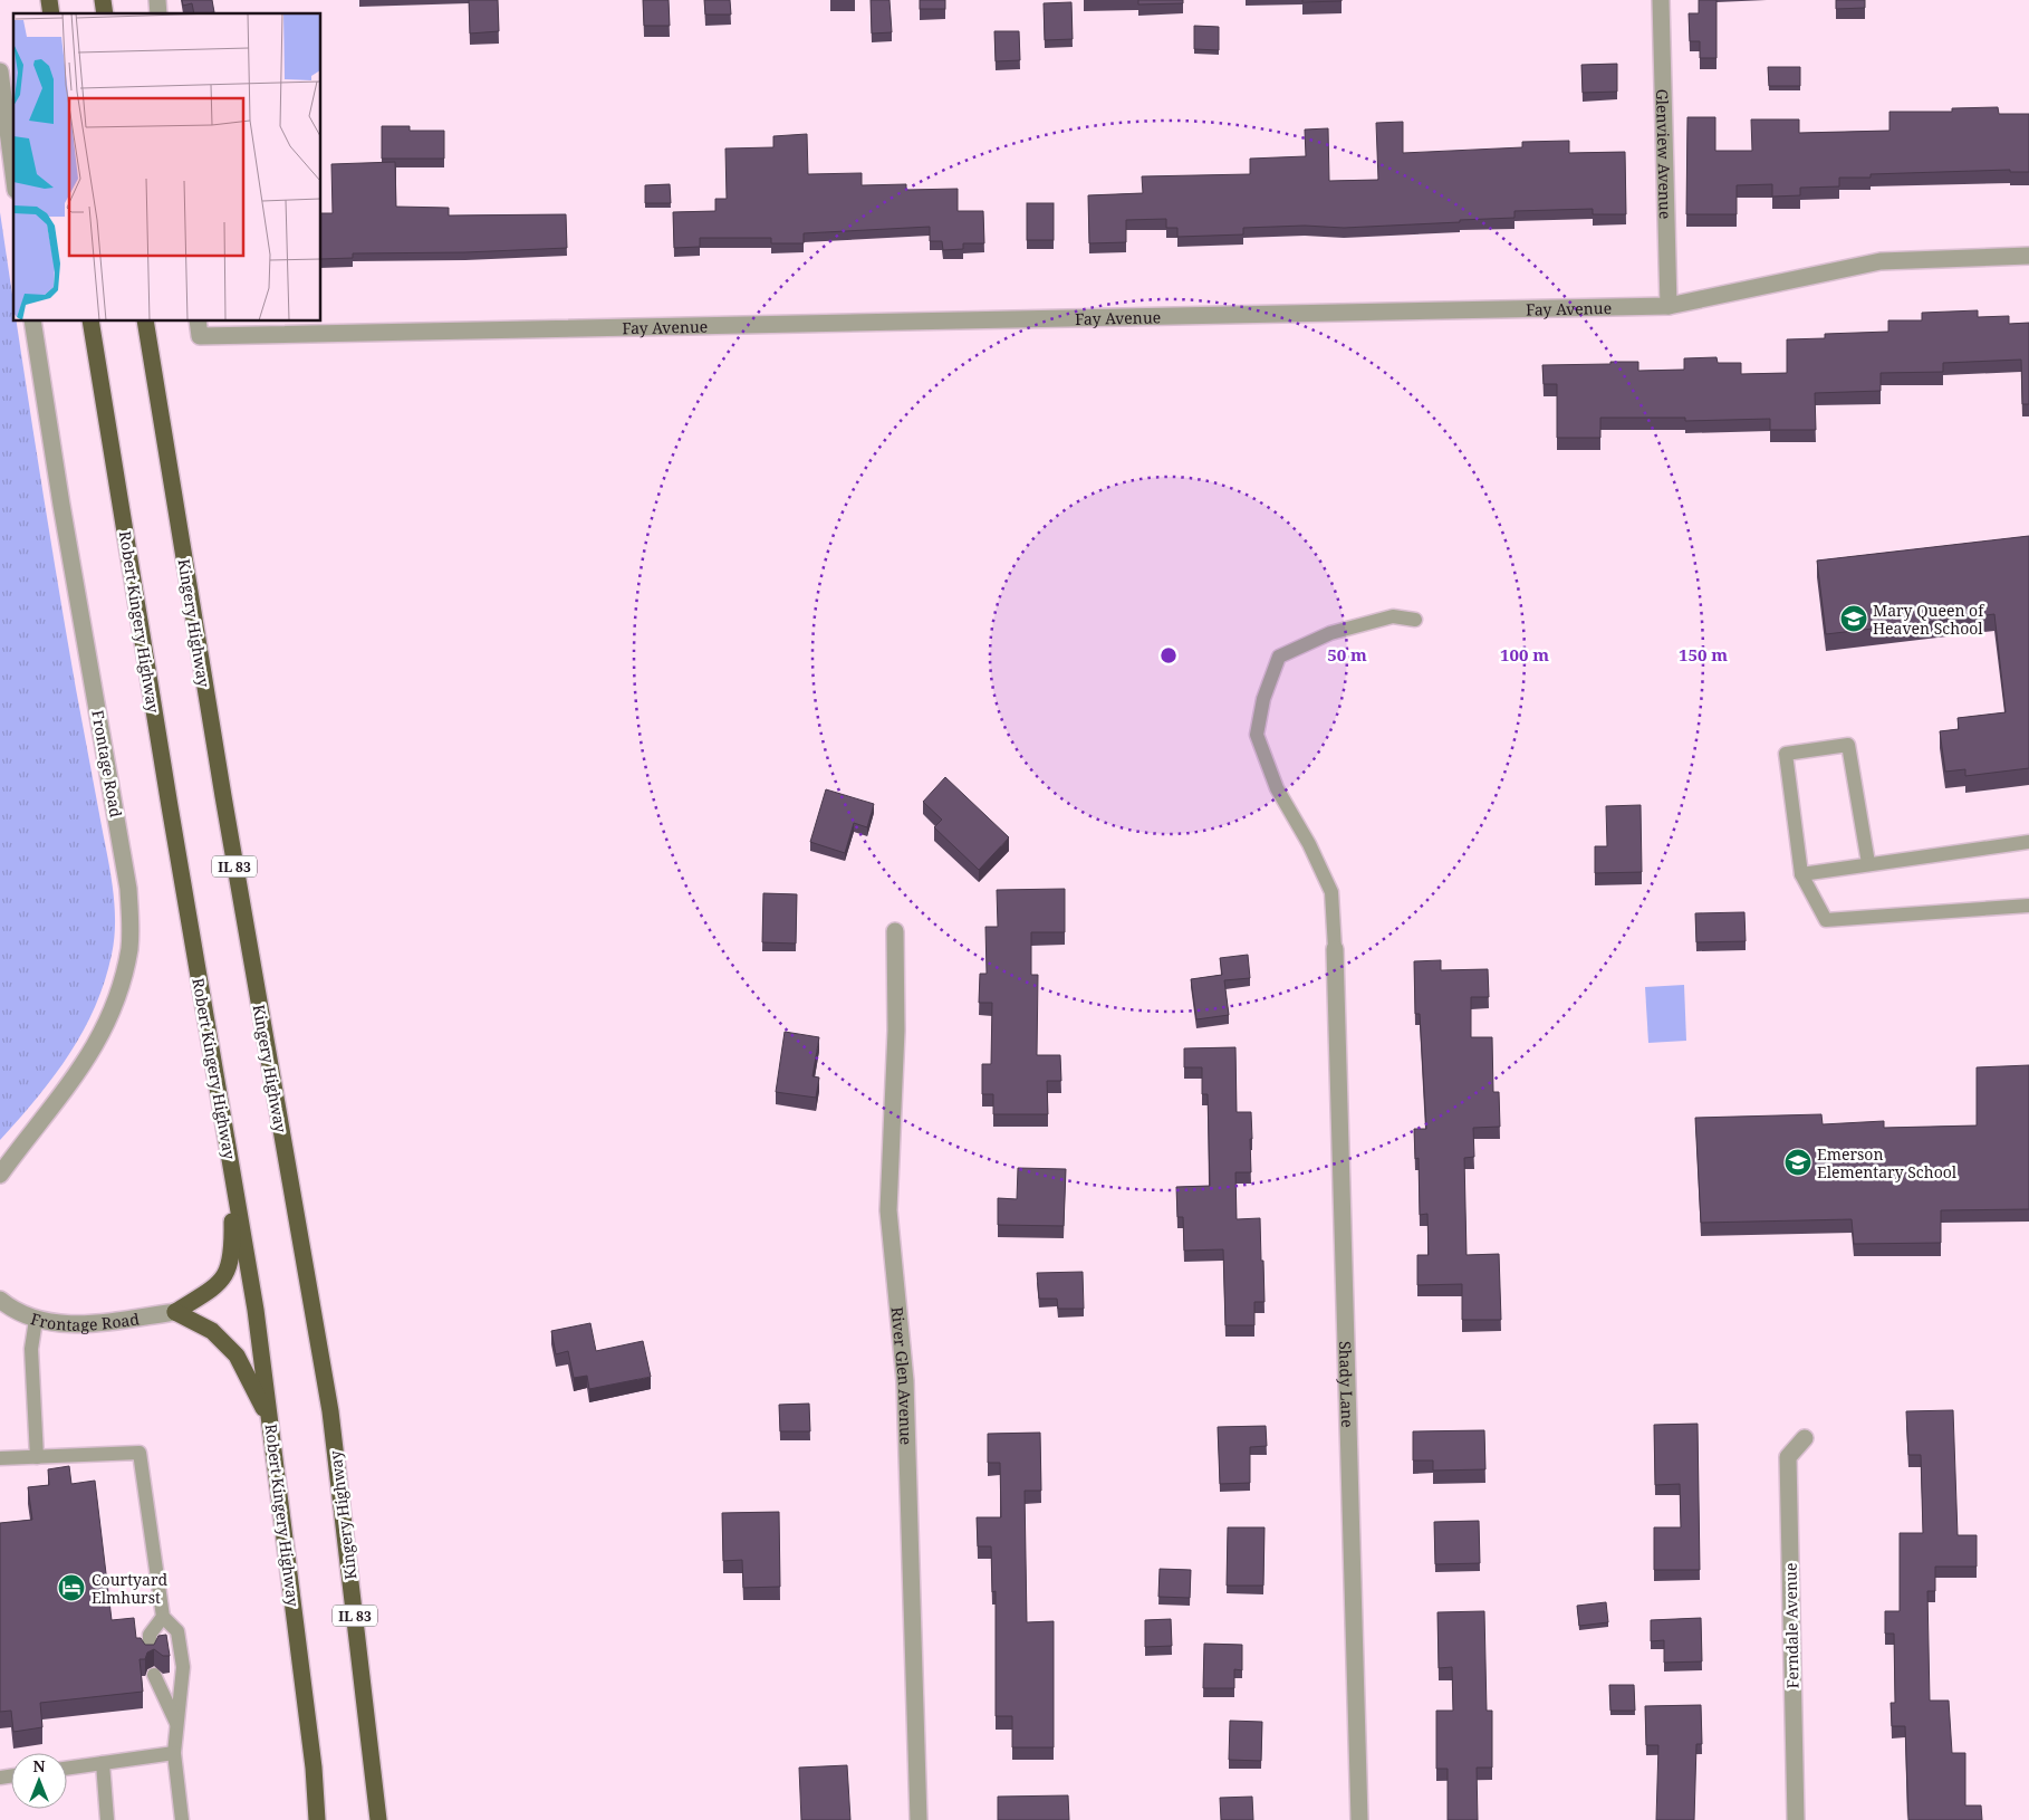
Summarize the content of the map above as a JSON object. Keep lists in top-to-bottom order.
{
  "streets": {
    "highway": ["Robert Kingery Highway", "Kingery Highway", "IL 83"],
    "street": [
      "Glenview Avenue",
      "Fay Avenue",
      "Frontage Road",
      "River Glen Avenue",
      "Shady Lane",
      "Ferndale Avenue"
    ]
  },
  "crossings": [
    ["Glenview Avenue", "Fay Avenue"]
  ],
  "places": {
    "school or university": ["Mary Queen of Heaven School", "Emerson Elementary School"],
    "hotel": ["Courtyard Elmhurst"]
  },
  "north": "top",
  "rings": ["50 m", "100 m", "150 m"]
}
